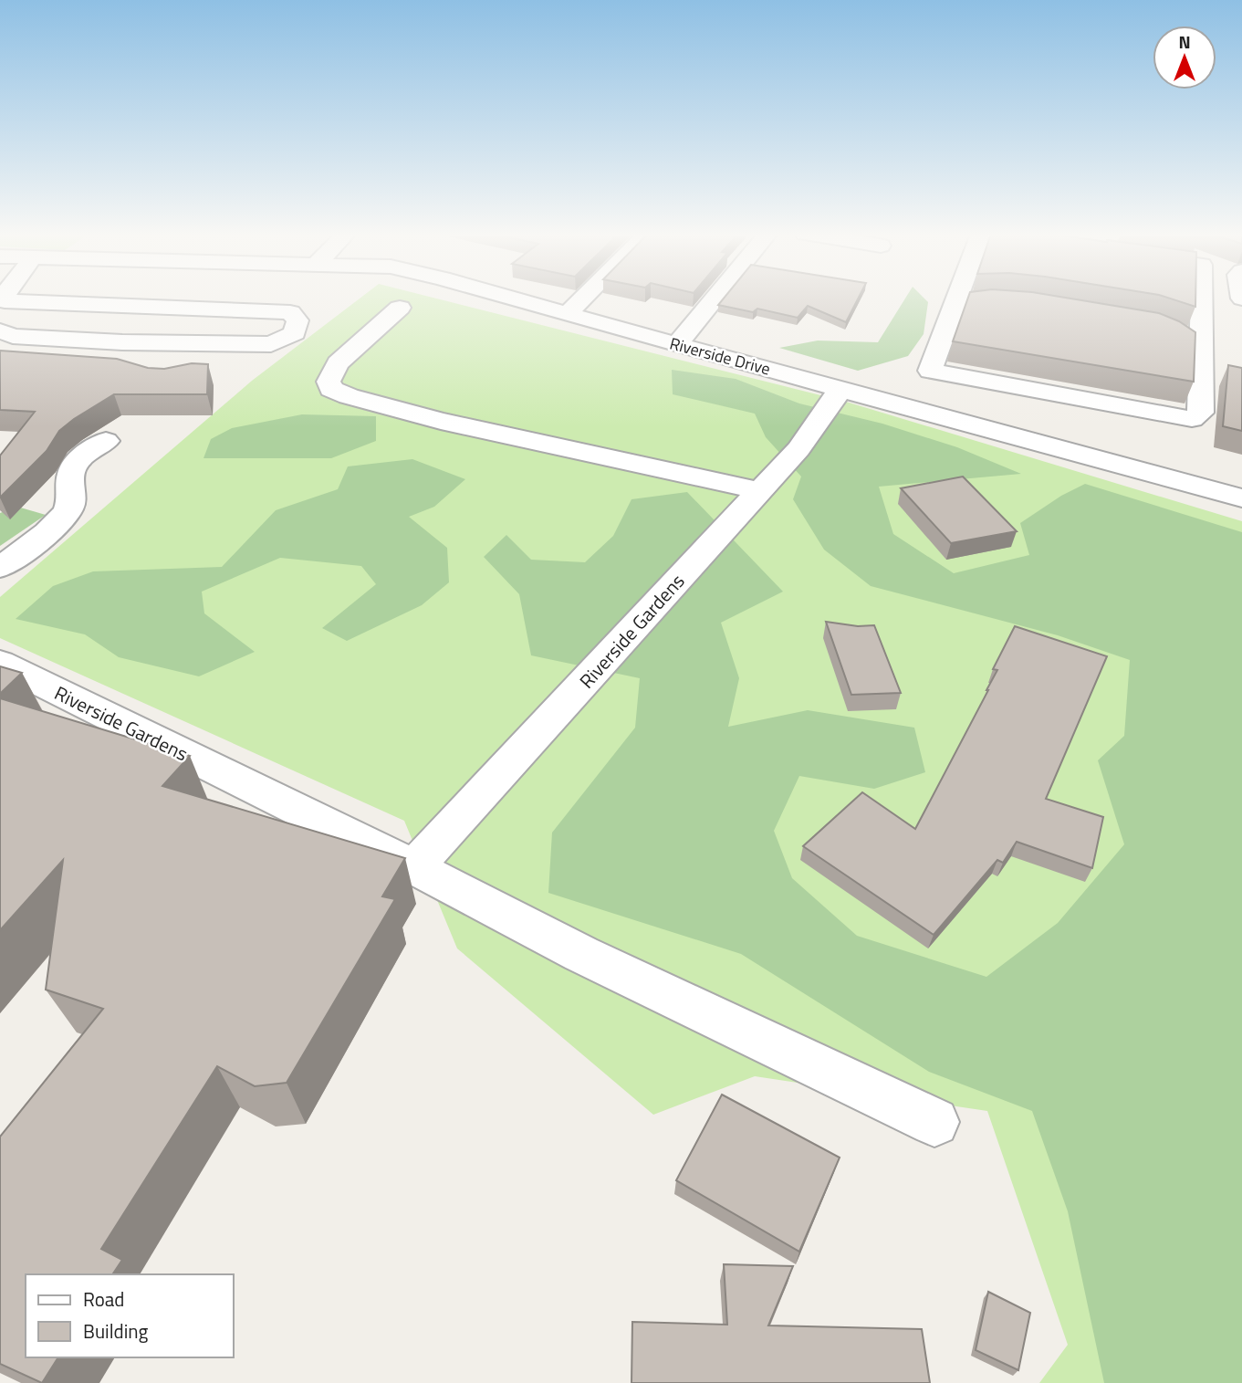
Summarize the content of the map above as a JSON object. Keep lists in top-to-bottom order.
{
  "streets": {
    "street": ["Riverside Drive", "Riverside Gardens"]
  },
  "crossings": [
    ["Riverside Drive", "Riverside Gardens"]
  ],
  "legend": ["Road", "Building"],
  "north": "top"
}
